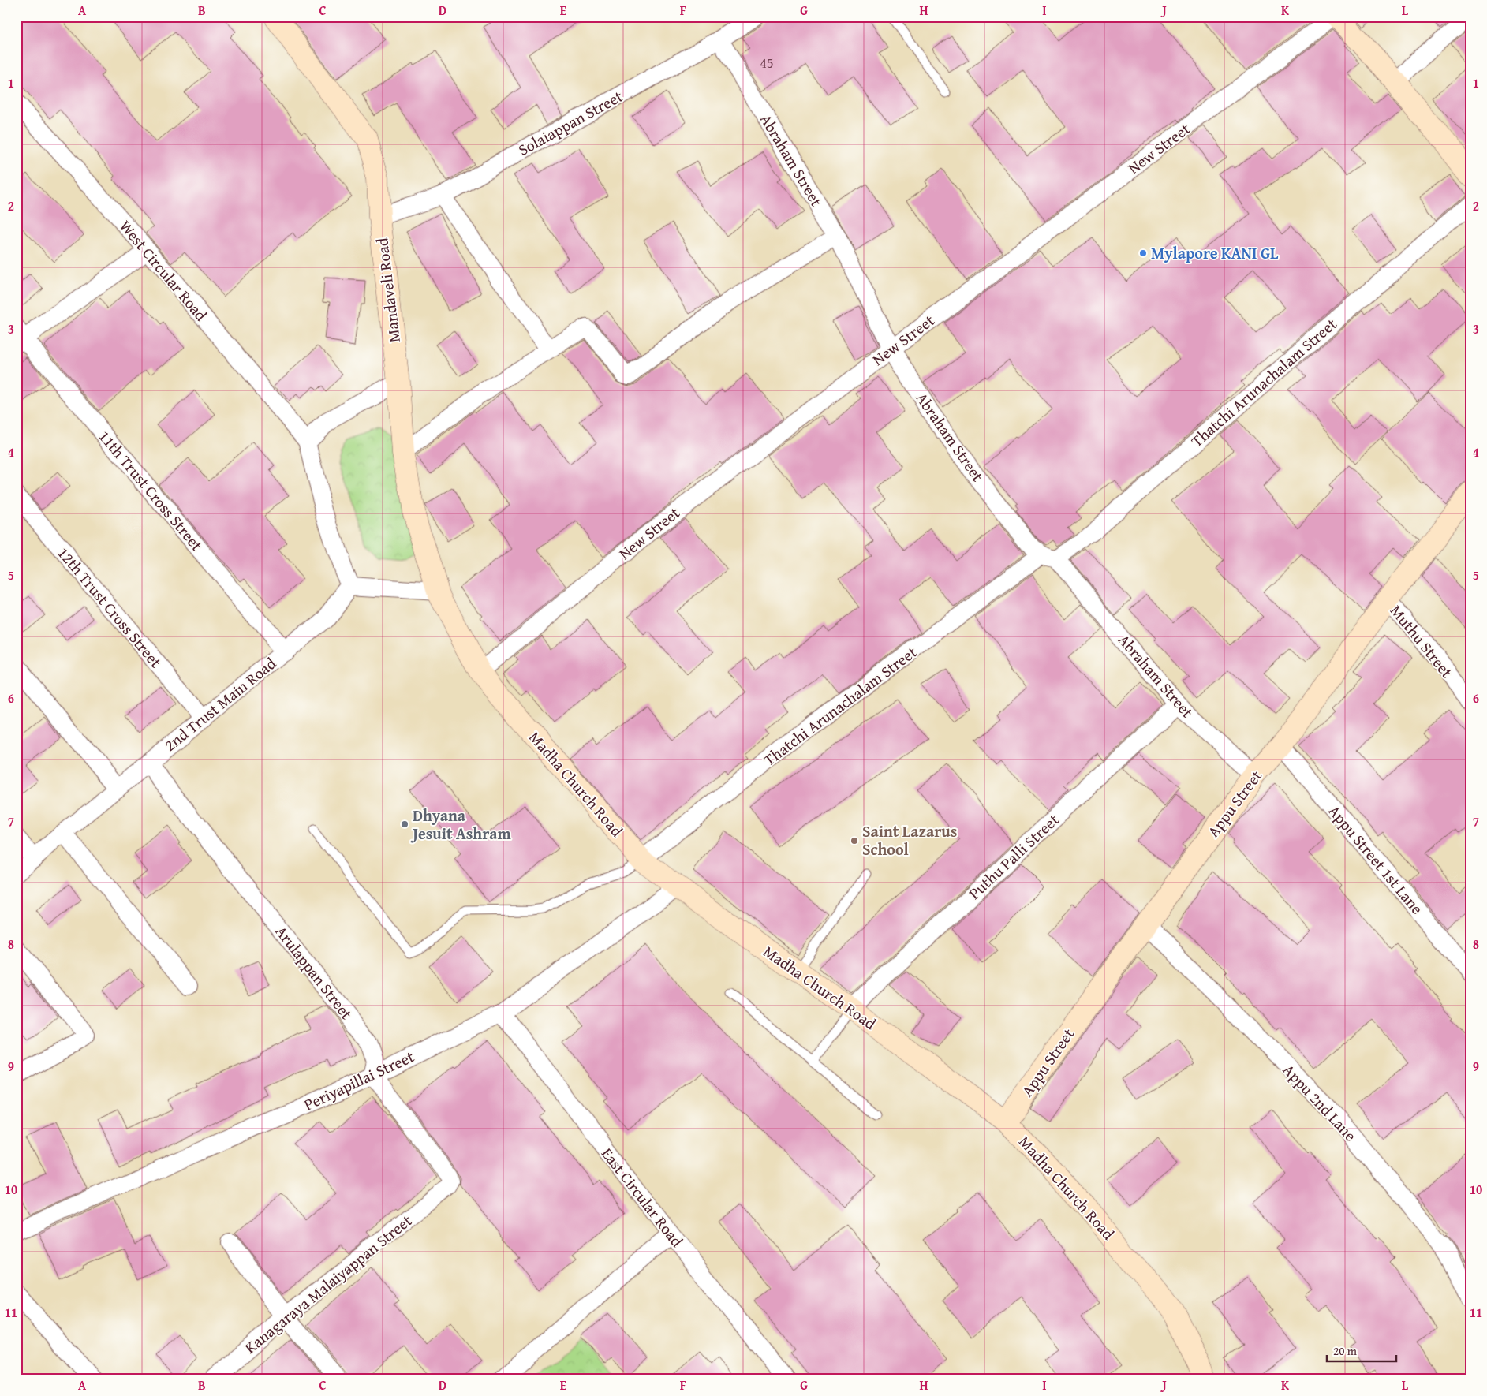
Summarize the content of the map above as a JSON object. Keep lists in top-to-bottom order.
{
  "streets": {
    "street": [
      "Solaiappan Street",
      "New Street",
      "Abraham Street",
      "West Circular Road",
      "Mandaveli Road",
      "Thatchi Arunachalam Street",
      "11th Trust Cross Street",
      "12th Trust Cross Street",
      "Muthu Street",
      "2nd Trust Main Road",
      "Madha Church Road",
      "Appu Street",
      "Puthu Palli Street",
      "Appu Street 1st Lane",
      "Arulappan Street",
      "Periyapillai Street",
      "Appu 2nd Lane",
      "East Circular Road",
      "Kanagaraya Malaiyappan Street"
    ]
  },
  "crossings": [
    ["Solaiappan Street", "Abraham Street"],
    ["Solaiappan Street", "Mandaveli Road"],
    ["New Street", "Abraham Street"],
    ["New Street", "Madha Church Road"],
    ["Abraham Street", "Thatchi Arunachalam Street"],
    ["Abraham Street", "Appu Street"],
    ["Abraham Street", "Puthu Palli Street"],
    ["Mandaveli Road", "Madha Church Road"],
    ["Thatchi Arunachalam Street", "Madha Church Road"],
    ["11th Trust Cross Street", "2nd Trust Main Road"],
    ["12th Trust Cross Street", "2nd Trust Main Road"],
    ["Muthu Street", "Appu Street"],
    ["2nd Trust Main Road", "Arulappan Street"],
    ["Madha Church Road", "Appu Street"],
    ["Madha Church Road", "Puthu Palli Street"],
    ["Madha Church Road", "Periyapillai Street"],
    ["Appu Street", "Appu Street 1st Lane"],
    ["Appu Street", "Appu 2nd Lane"],
    ["Arulappan Street", "Periyapillai Street"],
    ["Arulappan Street", "Kanagaraya Malaiyappan Street"],
    ["Periyapillai Street", "East Circular Road"],
    ["Periyapillai Street", "Kanagaraya Malaiyappan Street"]
  ],
  "places": ["Mylapore KANI GL", "Dhyana Jesuit Ashram", "Saint Lazarus School"],
  "house_numbers": ["45"],
  "scale_bar": "20 m",
  "grid": {
    "columns": [
      "A",
      "B",
      "C",
      "D",
      "E",
      "F",
      "G",
      "H",
      "I",
      "J",
      "K",
      "L"
    ],
    "rows": [
      "1",
      "2",
      "3",
      "4",
      "5",
      "6",
      "7",
      "8",
      "9",
      "10",
      "11"
    ]
  }
}
